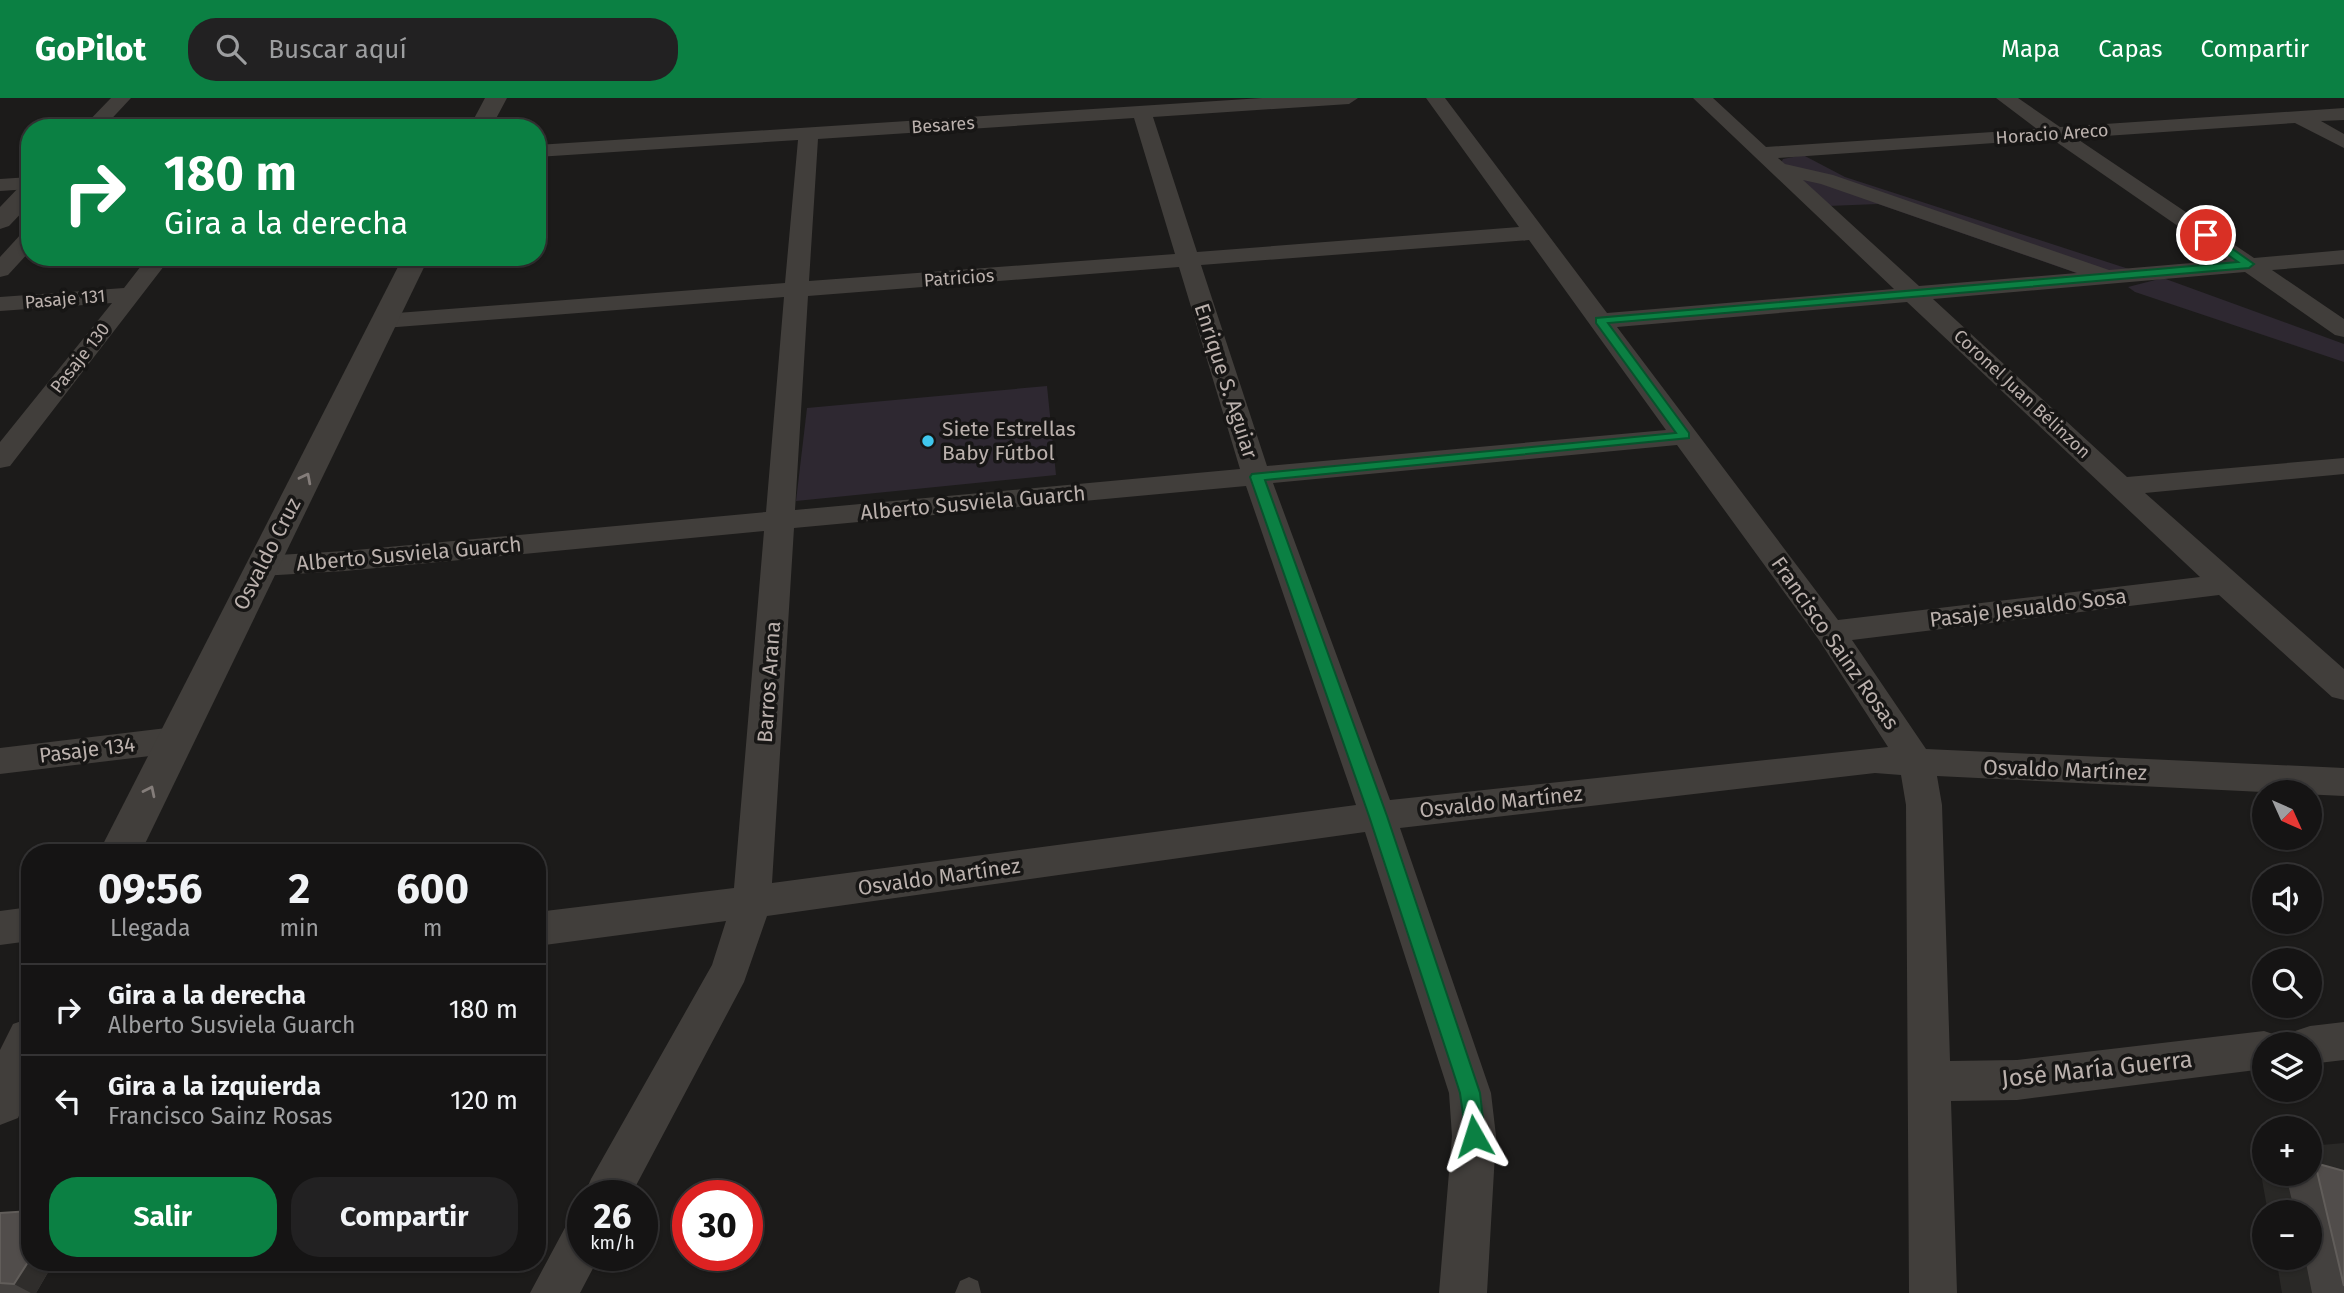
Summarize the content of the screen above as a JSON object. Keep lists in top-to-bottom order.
{
  "streets": {
    "street": [
      "Besares",
      "Horacio Areco",
      "Patricios",
      "Pasaje 131",
      "Pasaje 130",
      "Enrique S. Aguiar",
      "Coronel Juan Bélinzon",
      "Alberto Susviela Guarch",
      "Osvaldo Cruz",
      "Pasaje Jesualdo Sosa",
      "Francisco Sainz Rosas",
      "Barros Arana",
      "Pasaje 134",
      "Osvaldo Martínez",
      "José María Guerra"
    ]
  },
  "crossings": [
    ["Besares", "Enrique S. Aguiar"],
    ["Besares", "Barros Arana"],
    ["Horacio Areco", "Coronel Juan Bélinzon"],
    ["Patricios", "Enrique S. Aguiar"],
    ["Patricios", "Osvaldo Cruz"],
    ["Patricios", "Francisco Sainz Rosas"],
    ["Patricios", "Barros Arana"],
    ["Pasaje 131", "Pasaje 130"],
    ["Enrique S. Aguiar", "Alberto Susviela Guarch"],
    ["Enrique S. Aguiar", "Osvaldo Martínez"],
    ["Coronel Juan Bélinzon", "Pasaje Jesualdo Sosa"],
    ["Alberto Susviela Guarch", "Osvaldo Cruz"],
    ["Alberto Susviela Guarch", "Francisco Sainz Rosas"],
    ["Alberto Susviela Guarch", "Barros Arana"],
    ["Osvaldo Cruz", "Pasaje 134"],
    ["Pasaje Jesualdo Sosa", "Francisco Sainz Rosas"],
    ["Francisco Sainz Rosas", "Osvaldo Martínez"],
    ["Francisco Sainz Rosas", "José María Guerra"],
    ["Barros Arana", "Osvaldo Martínez"]
  ],
  "one_way": ["Osvaldo Cruz"],
  "places": ["Siete Estrellas Baby Fútbol"],
  "north": "bottom right",
  "page": {
    "header": "GoPilot",
    "search": "Buscar aquí",
    "nav": ["Mapa", "Capas", "Compartir"],
    "turn": ["180 m", "Gira a la derecha"],
    "map_buttons": ["+", "−"],
    "eta": [
      "09:56",
      "Llegada",
      "2",
      "min",
      "600",
      "m"
    ],
    "list": [
      {
        "name": "Gira a la derecha",
        "note": "Alberto Susviela Guarch",
        "value": "180 m"
      },
      {
        "name": "Gira a la izquierda",
        "note": "Francisco Sainz Rosas",
        "value": "120 m"
      }
    ],
    "buttons": ["Salir", "Compartir"],
    "speed": "26 km/h",
    "limit": "30"
  }
}
